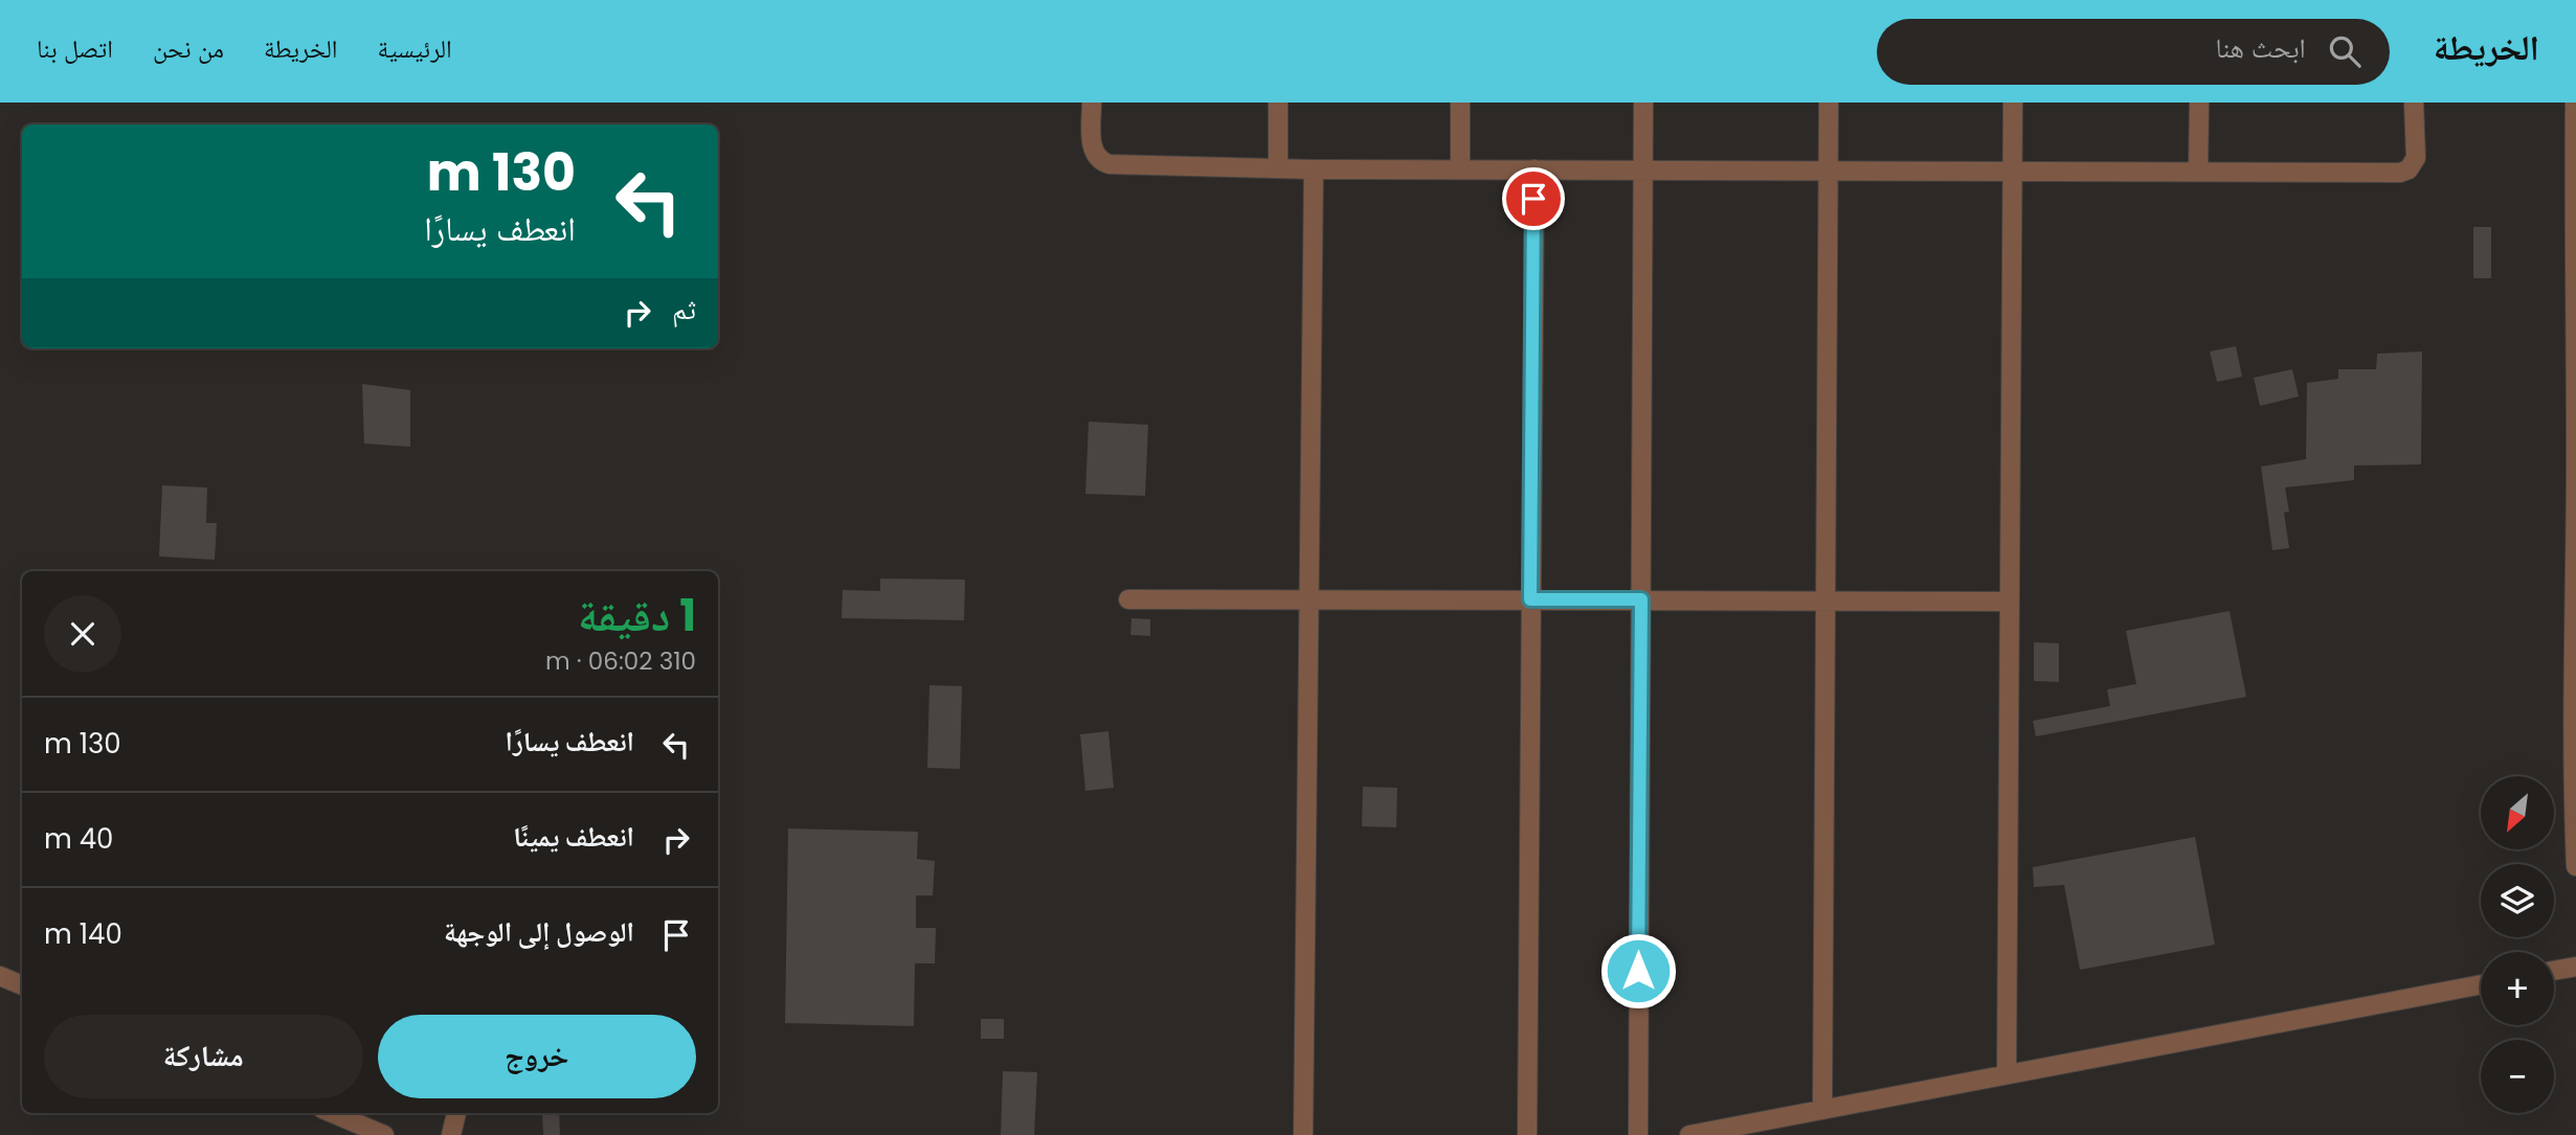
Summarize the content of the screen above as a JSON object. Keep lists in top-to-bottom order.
{
  "north": "bottom left",
  "page": {
    "header": "الخريطة",
    "search": "ابحث هنا",
    "nav": [
      "الرئيسية",
      "الخريطة",
      "من نحن",
      "اتصل بنا"
    ],
    "turn": ["130 m", "انعطف يسارًا"],
    "then": "ثم",
    "heading": ["1 دقيقة", "310 m · 06:02"],
    "list": [
      {
        "name": "انعطف يسارًا",
        "value": "130 m"
      },
      {
        "name": "انعطف يمينًا",
        "value": "40 m"
      },
      {
        "name": "الوصول إلى الوجهة",
        "value": "140 m"
      }
    ],
    "map_buttons": ["+", "−"],
    "buttons": ["خروج", "مشاركة"]
  }
}
